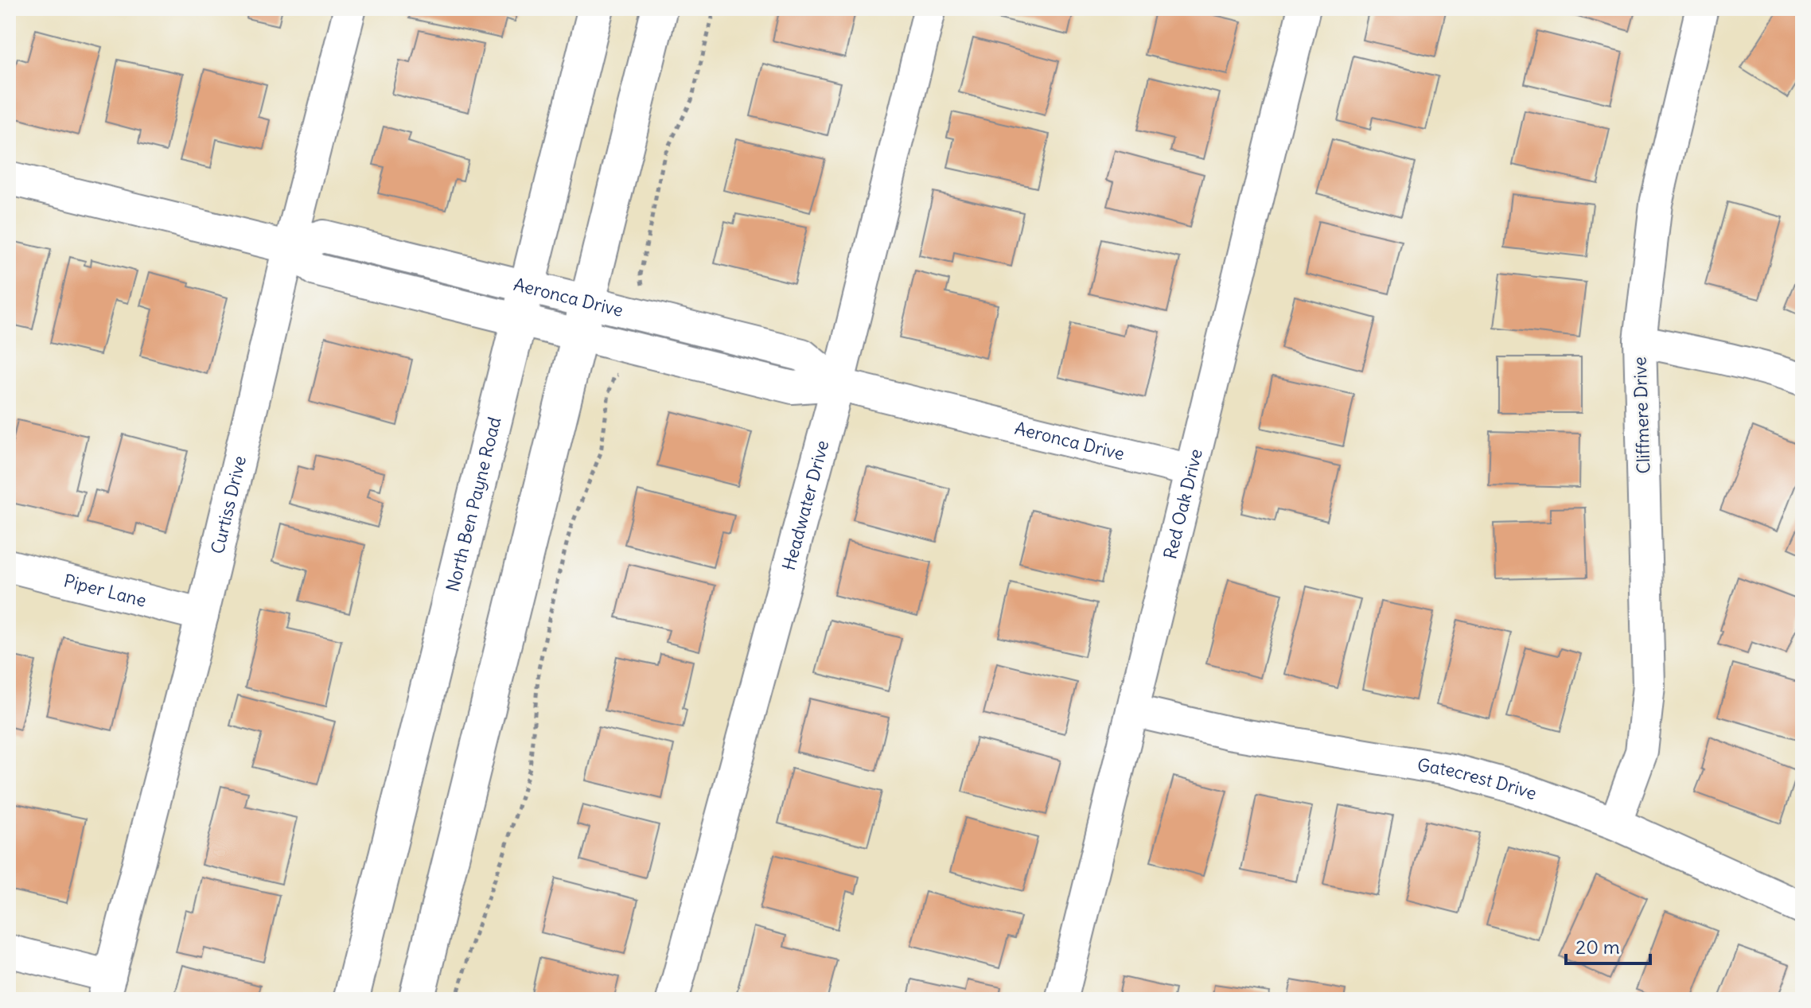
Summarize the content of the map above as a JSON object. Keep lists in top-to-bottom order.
{
  "streets": {
    "street": [
      "Aeronca Drive",
      "Cliffmere Drive",
      "Red Oak Drive",
      "Curtiss Drive",
      "North Ben Payne Road",
      "Headwater Drive",
      "Piper Lane",
      "Gatecrest Drive"
    ]
  },
  "crossings": [
    ["Aeronca Drive", "Red Oak Drive"],
    ["Aeronca Drive", "Curtiss Drive"],
    ["Aeronca Drive", "North Ben Payne Road"],
    ["Aeronca Drive", "Headwater Drive"],
    ["Cliffmere Drive", "Gatecrest Drive"],
    ["Red Oak Drive", "Gatecrest Drive"],
    ["Curtiss Drive", "Piper Lane"]
  ],
  "scale_bar": "20 m"
}
